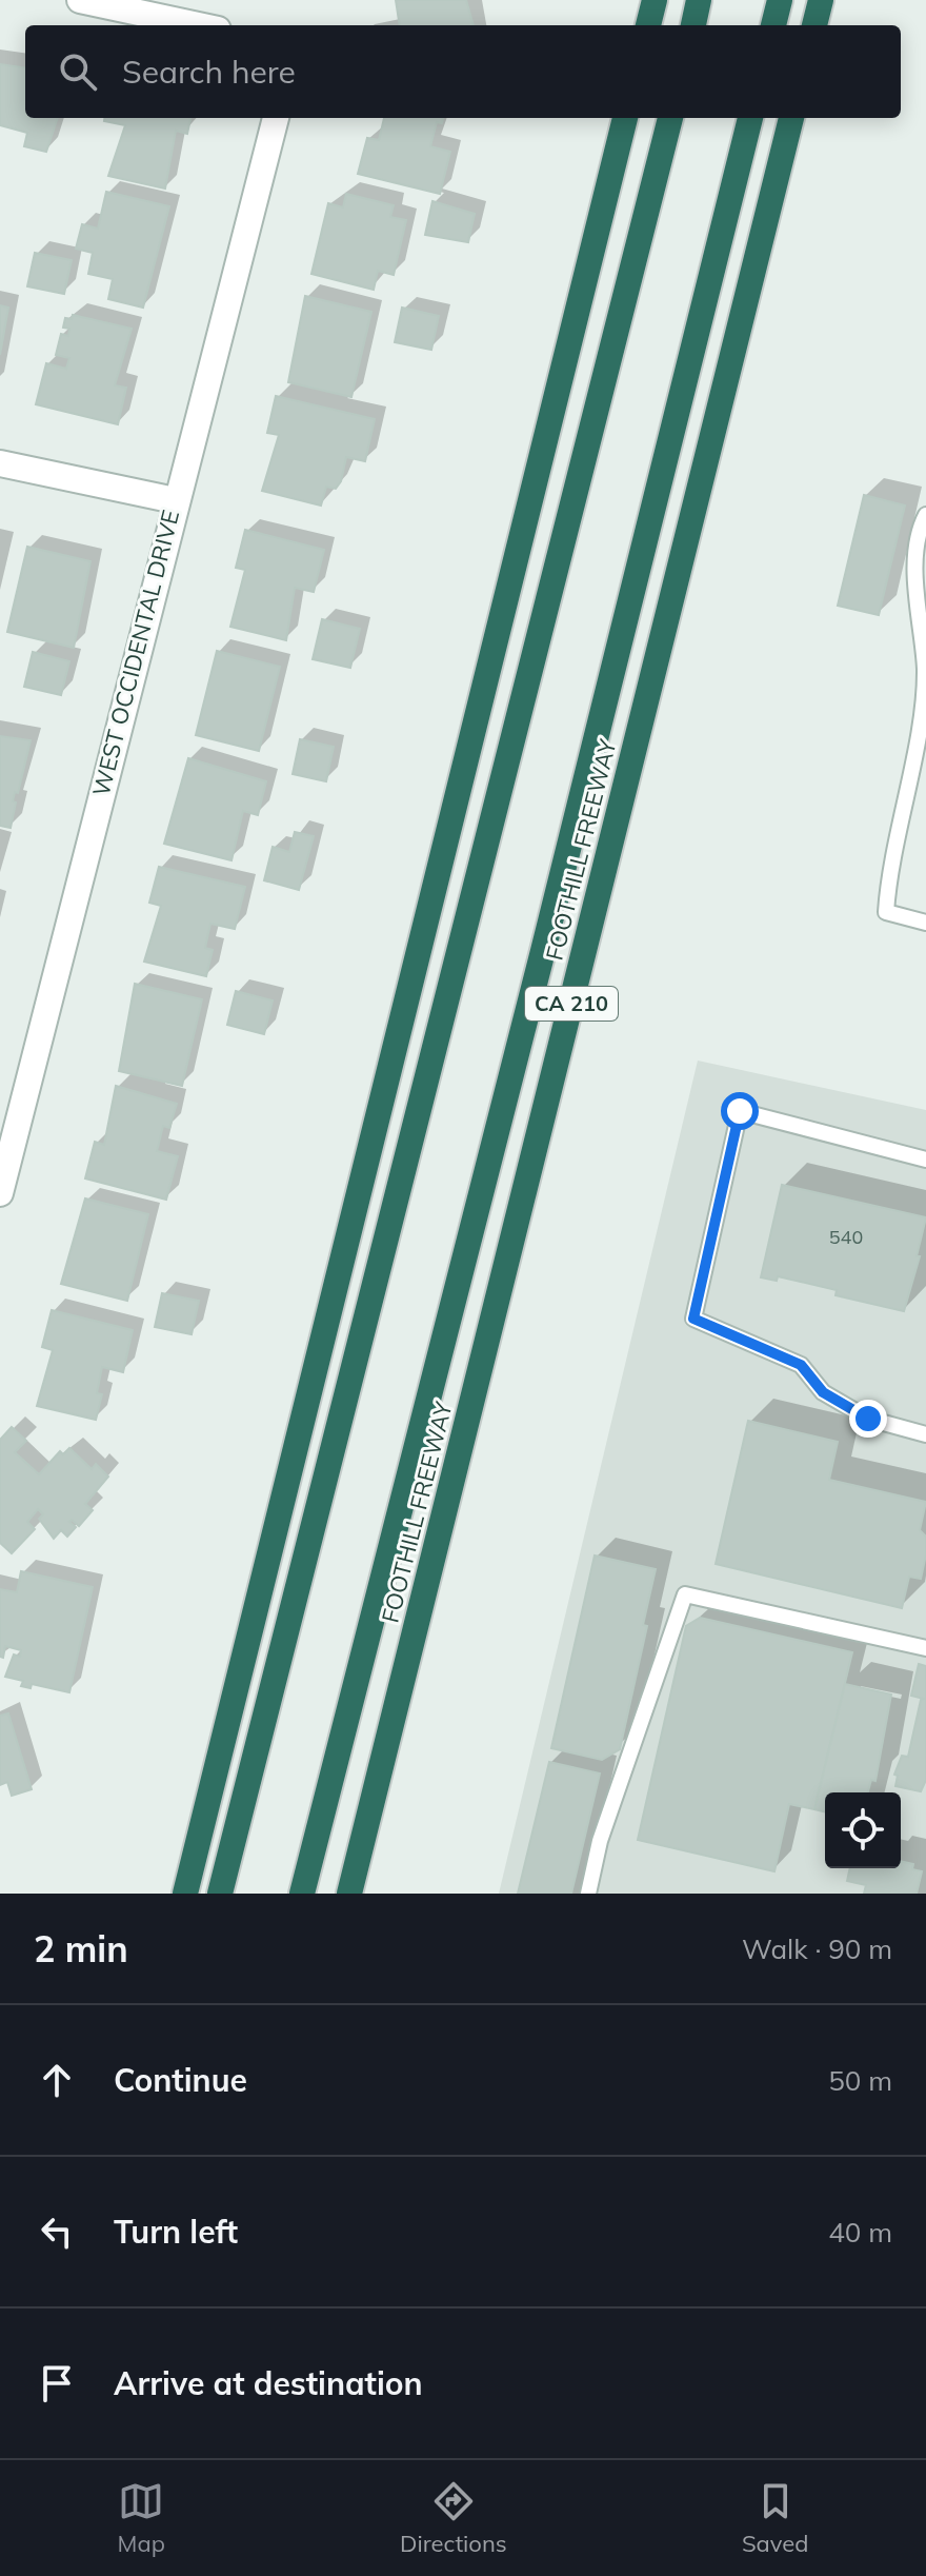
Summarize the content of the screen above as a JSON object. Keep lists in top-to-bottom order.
{
  "streets": {
    "highway": ["FOOTHILL FREEWAY", "CA 210"],
    "street": ["WEST OCCIDENTAL DRIVE"]
  },
  "house_numbers": ["540"],
  "page": {
    "search": "Search here",
    "heading": ["2 min", "Walk · 90 m"],
    "list": [
      ["Continue", "50 m"],
      ["Turn left", "40 m"],
      "Arrive at destination"
    ],
    "nav": ["Map", "Directions", "Saved"]
  }
}
